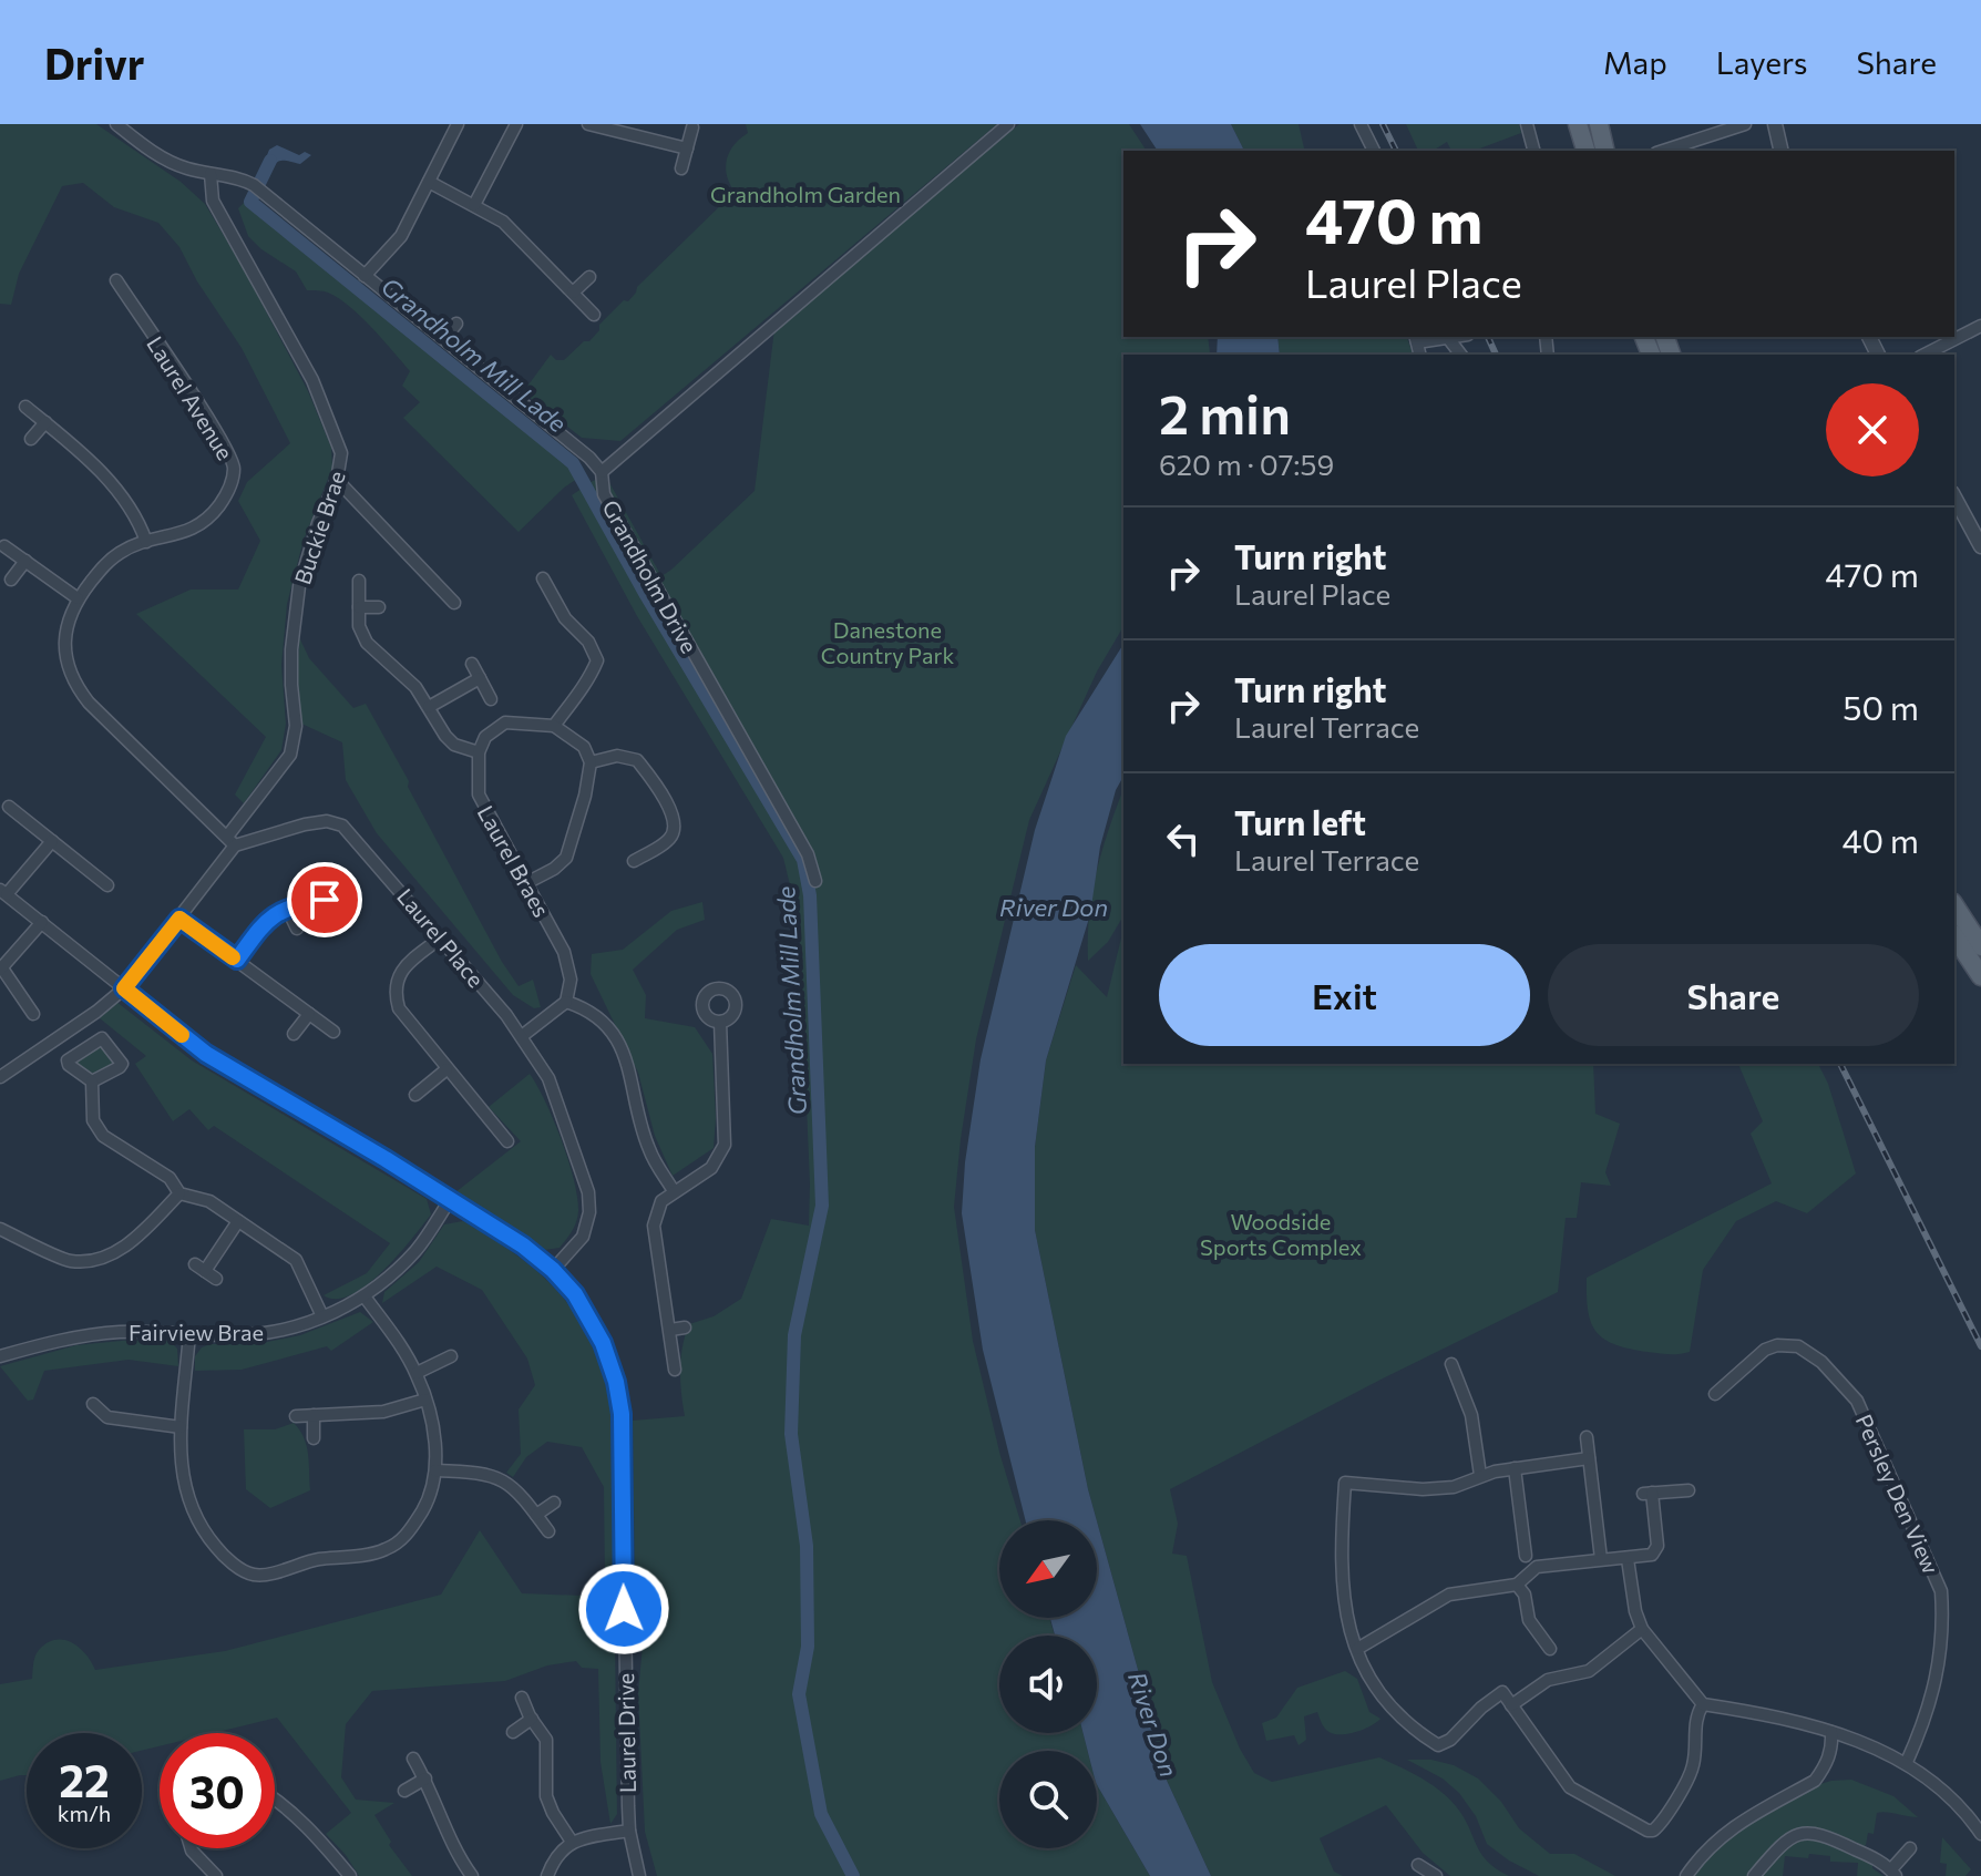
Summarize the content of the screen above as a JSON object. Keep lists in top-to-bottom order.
{
  "streets": {
    "street": [
      "Laurel Avenue",
      "Buckie Brae",
      "Grandholm Drive",
      "Laurel Braes",
      "Laurel Place",
      "Fairview Brae",
      "Persley Den View",
      "Laurel Drive"
    ]
  },
  "crossings": [
    ["Laurel Avenue", "Buckie Brae"],
    ["Laurel Avenue", "Laurel Place"],
    ["Buckie Brae", "Grandholm Drive"],
    ["Buckie Brae", "Laurel Place"],
    ["Laurel Place", "Laurel Drive"],
    ["Fairview Brae", "Laurel Drive"]
  ],
  "water": ["Grandholm Mill Lade", "River Don"],
  "parks": ["Grandholm Garden", "Danestone Country Park", "Woodside Sports Complex"],
  "north": "bottom left",
  "page": {
    "header": "Drivr",
    "nav": ["Map", "Layers", "Share"],
    "turn": ["470 m", "Laurel Place"],
    "heading": ["2 min", "620 m · 07:59"],
    "list": [
      {
        "name": "Turn right",
        "note": "Laurel Place",
        "value": "470 m"
      },
      {
        "name": "Turn right",
        "note": "Laurel Terrace",
        "value": "50 m"
      },
      {
        "name": "Turn left",
        "note": "Laurel Terrace",
        "value": "40 m"
      }
    ],
    "buttons": ["Exit", "Share"],
    "speed": "22 km/h",
    "limit": "30"
  }
}
